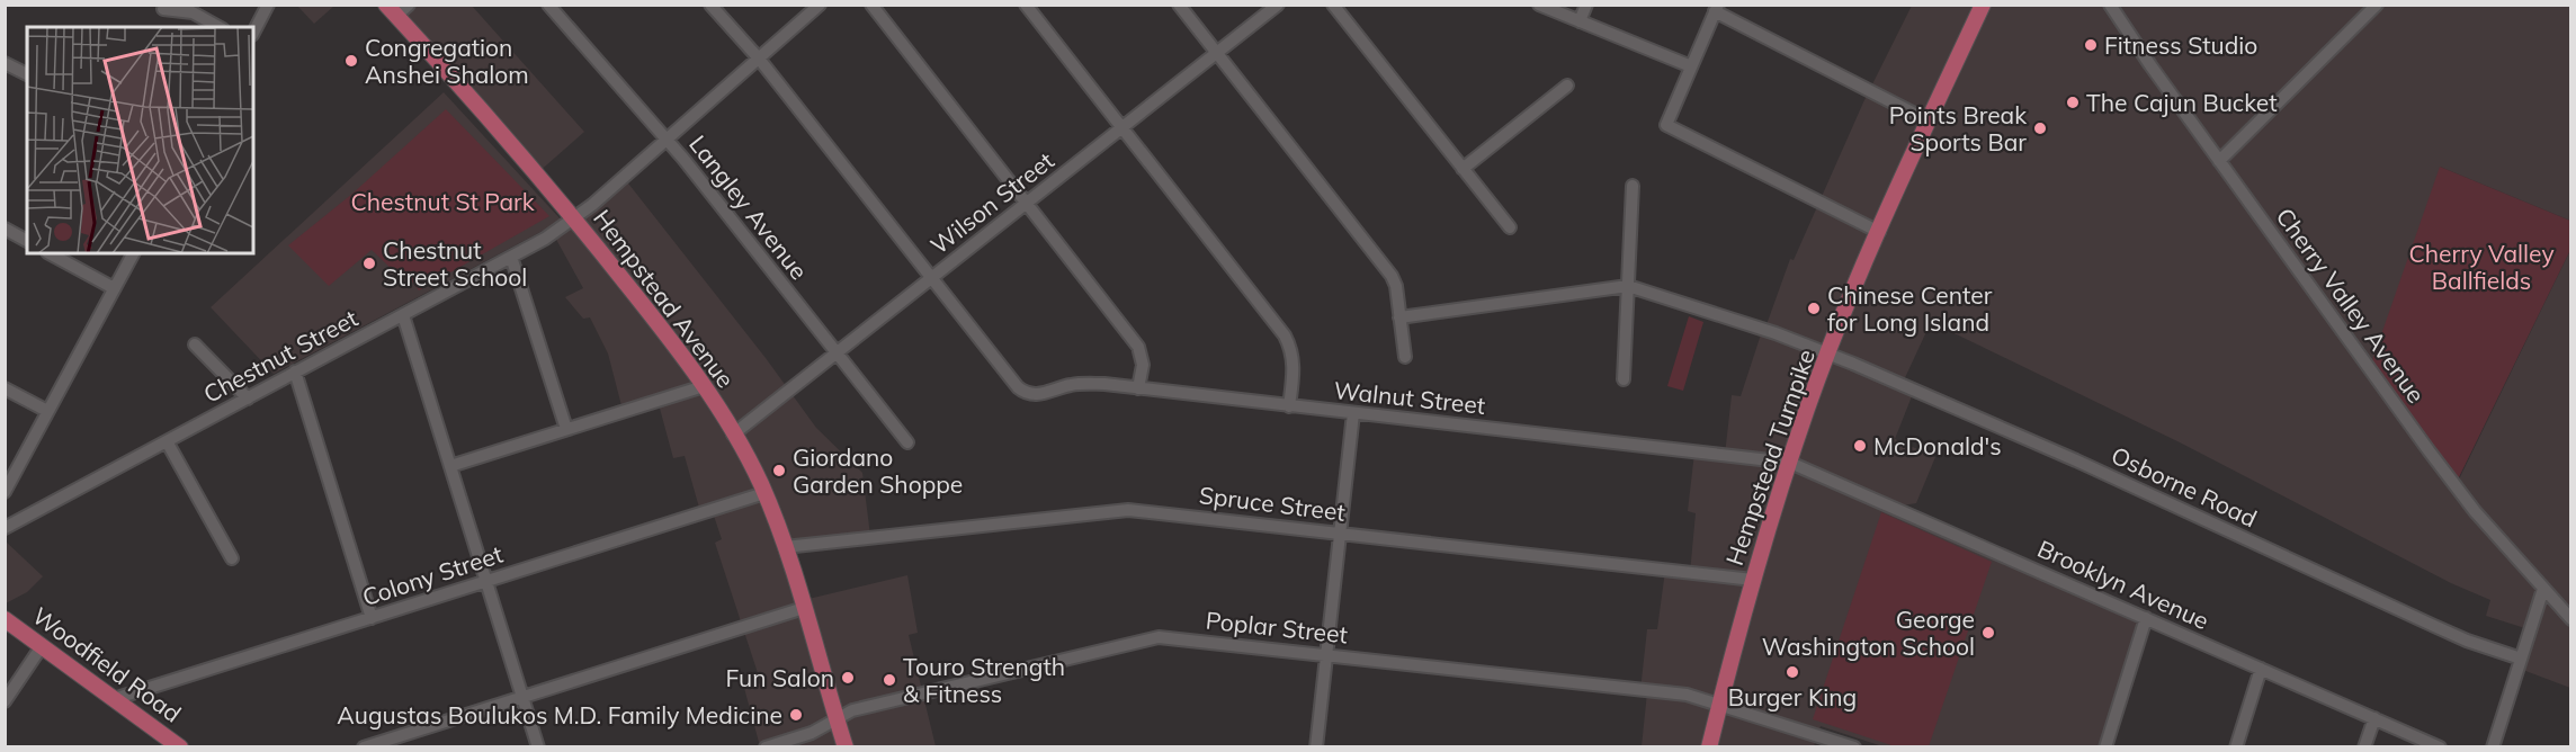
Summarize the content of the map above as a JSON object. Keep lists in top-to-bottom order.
{
  "streets": {
    "main road": ["Hempstead Avenue", "Hempstead Turnpike", "Woodfield Road"],
    "street": [
      "Wilson Street",
      "Langley Avenue",
      "Cherry Valley Avenue",
      "Chestnut Street",
      "Walnut Street",
      "Osborne Road",
      "Spruce Street",
      "Colony Street",
      "Brooklyn Avenue",
      "Poplar Street"
    ]
  },
  "crossings": [
    ["Wilson Street", "Langley Avenue"],
    ["Wilson Street", "Hempstead Avenue"],
    ["Wilson Street", "Walnut Street"],
    ["Langley Avenue", "Chestnut Street"],
    ["Hempstead Avenue", "Chestnut Street"],
    ["Hempstead Avenue", "Spruce Street"],
    ["Hempstead Avenue", "Colony Street"],
    ["Hempstead Avenue", "Poplar Street"],
    ["Walnut Street", "Hempstead Turnpike"],
    ["Walnut Street", "Brooklyn Avenue"],
    ["Hempstead Turnpike", "Osborne Road"],
    ["Hempstead Turnpike", "Spruce Street"],
    ["Hempstead Turnpike", "Brooklyn Avenue"],
    ["Hempstead Turnpike", "Poplar Street"],
    ["Colony Street", "Woodfield Road"]
  ],
  "parks": ["Chestnut St Park", "Cherry Valley Ballfields"],
  "places": [
    "Fitness Studio",
    "Congregation Anshei Shalom",
    "The Cajun Bucket",
    "Points Break Sports Bar",
    "Chestnut Street School",
    "Chinese Center for Long Island",
    "McDonald's",
    "Giordano Garden Shoppe",
    "George Washington School",
    "Burger King",
    "Fun Salon",
    "Touro Strength & Fitness",
    "Augustas Boulukos M.D. Family Medicine"
  ]
}
